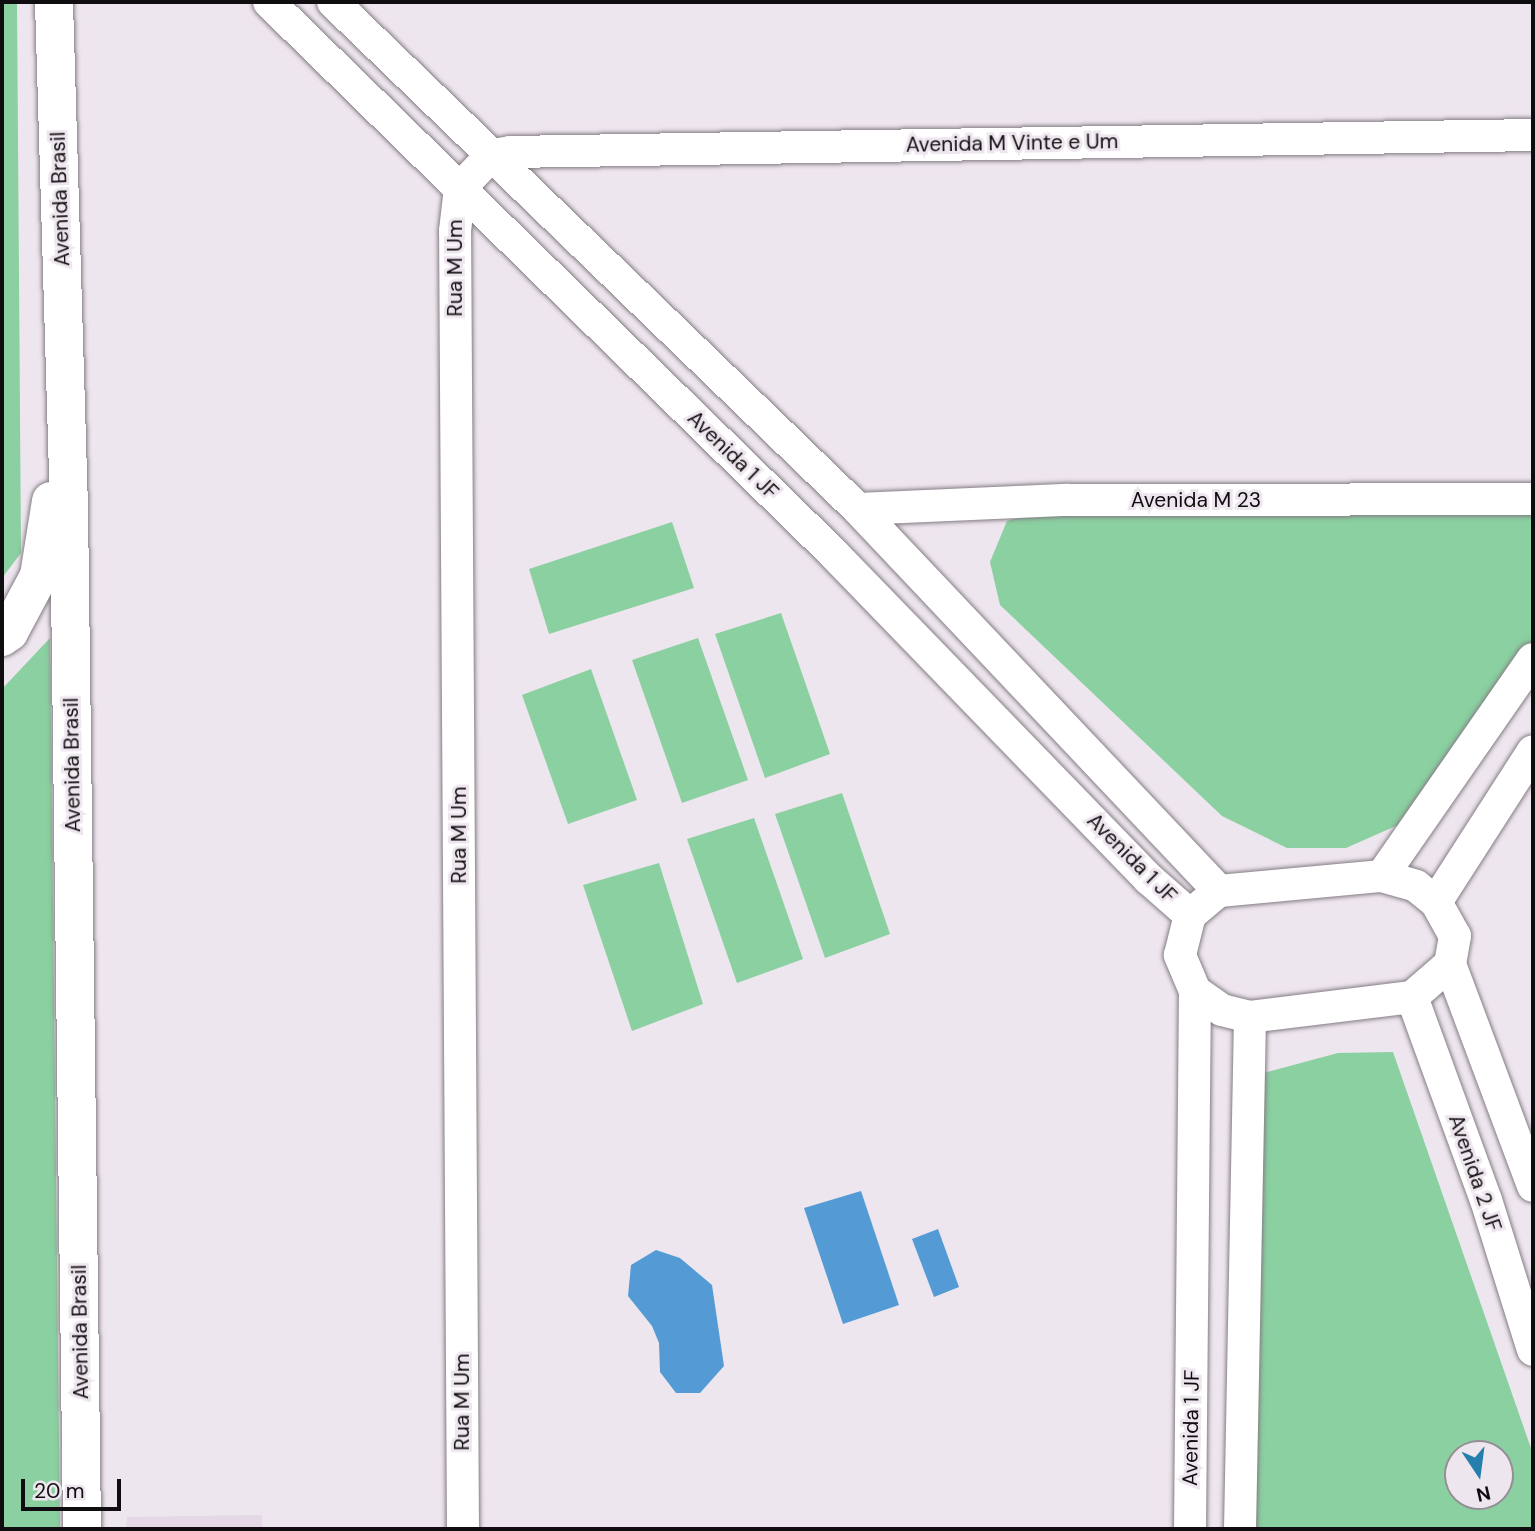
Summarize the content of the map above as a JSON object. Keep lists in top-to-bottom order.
{
  "streets": {
    "main road": ["Avenida Brasil"],
    "street": [
      "Avenida M Vinte e Um",
      "Rua M Um",
      "Avenida 1 JF",
      "Avenida M 23",
      "Avenida 2 JF"
    ]
  },
  "crossings": [
    ["Avenida M Vinte e Um", "Avenida 1 JF"],
    ["Rua M Um", "Avenida 1 JF"],
    ["Avenida 1 JF", "Avenida M 23"]
  ],
  "scale_bar": "20 m",
  "north": "bottom"
}
